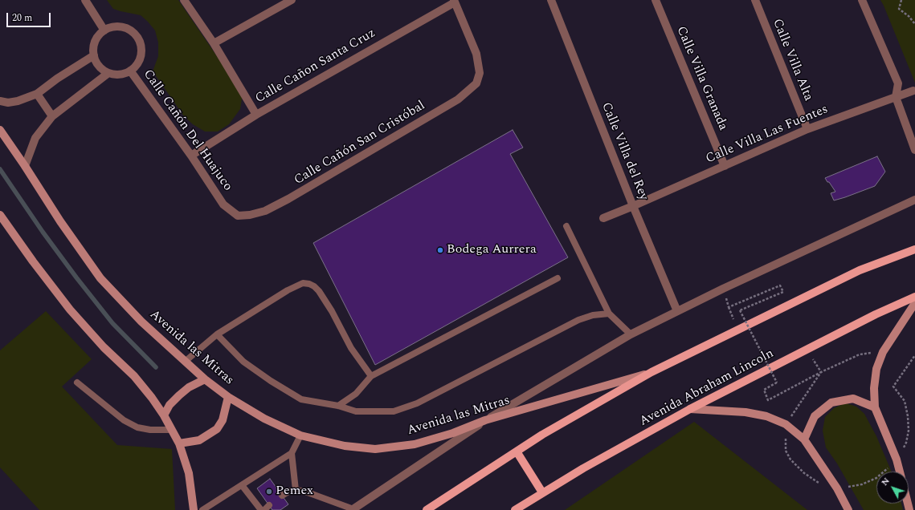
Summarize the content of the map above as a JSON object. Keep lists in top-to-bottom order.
{
  "streets": {
    "main road": ["Avenida Abraham Lincoln"],
    "street": [
      "Calle Villa Alta",
      "Calle Cañon Santa Cruz",
      "Calle Villa Granada",
      "Calle Cañón Del Huajuco",
      "Calle Villa Las Fuentes",
      "Calle Cañón San Cristóbal",
      "Calle Villa del Rey",
      "Avenida las Mitras"
    ]
  },
  "crossings": [
    ["Calle Villa Alta", "Calle Villa Las Fuentes"],
    ["Calle Cañon Santa Cruz", "Calle Cañón Del Huajuco"],
    ["Calle Cañon Santa Cruz", "Calle Cañón San Cristóbal"],
    ["Calle Villa Granada", "Calle Villa Las Fuentes"],
    ["Calle Cañón Del Huajuco", "Calle Cañón San Cristóbal"],
    ["Calle Villa Las Fuentes", "Calle Villa del Rey"]
  ],
  "places": ["Bodega Aurrera", "Pemex"],
  "scale_bar": "20 m",
  "north": "top left"
}
